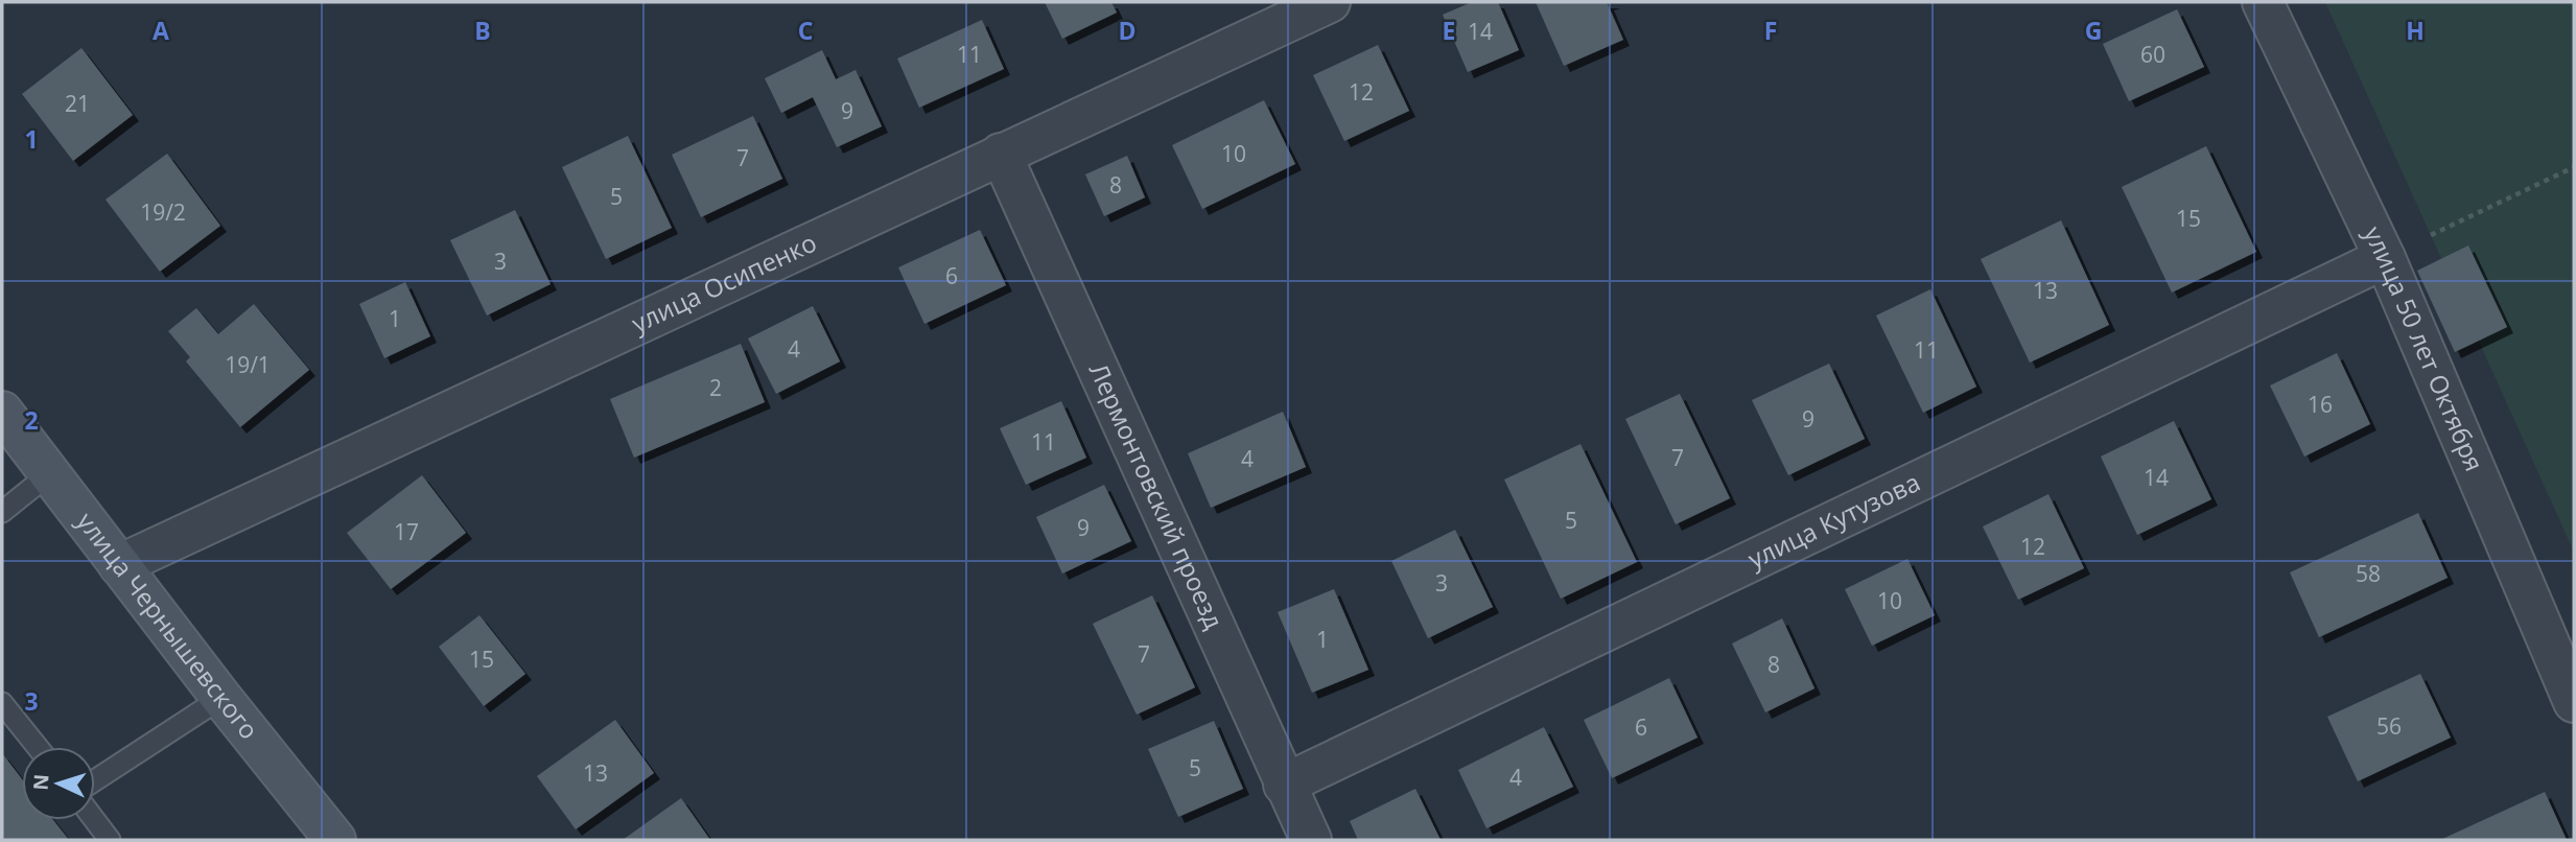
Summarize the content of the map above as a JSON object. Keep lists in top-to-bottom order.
{
  "streets": {
    "main road": ["улица Чернышевского"],
    "street": [
      "улица Осипенко",
      "улица 50 лет Октября",
      "Лермонтовский проезд",
      "улица Кутузова"
    ]
  },
  "crossings": [
    ["улица Осипенко", "Лермонтовский проезд"],
    ["улица Осипенко", "улица Чернышевского"],
    ["улица 50 лет Октября", "улица Кутузова"],
    ["Лермонтовский проезд", "улица Кутузова"]
  ],
  "house_numbers": [
    "14",
    "11",
    "60",
    "12",
    "21",
    "9",
    "10",
    "7",
    "8",
    "5",
    "19/2",
    "15",
    "3",
    "6",
    "13",
    "1",
    "4",
    "11",
    "19/1",
    "2",
    "16",
    "9",
    "11",
    "7",
    "4",
    "14",
    "5",
    "9",
    "17",
    "12",
    "58",
    "3",
    "10",
    "1",
    "7",
    "15",
    "8",
    "56",
    "6",
    "5",
    "13",
    "4"
  ],
  "north": "left",
  "grid": {
    "columns": [
      "A",
      "B",
      "C",
      "D",
      "E",
      "F",
      "G",
      "H"
    ],
    "rows": ["1", "2", "3"]
  }
}
